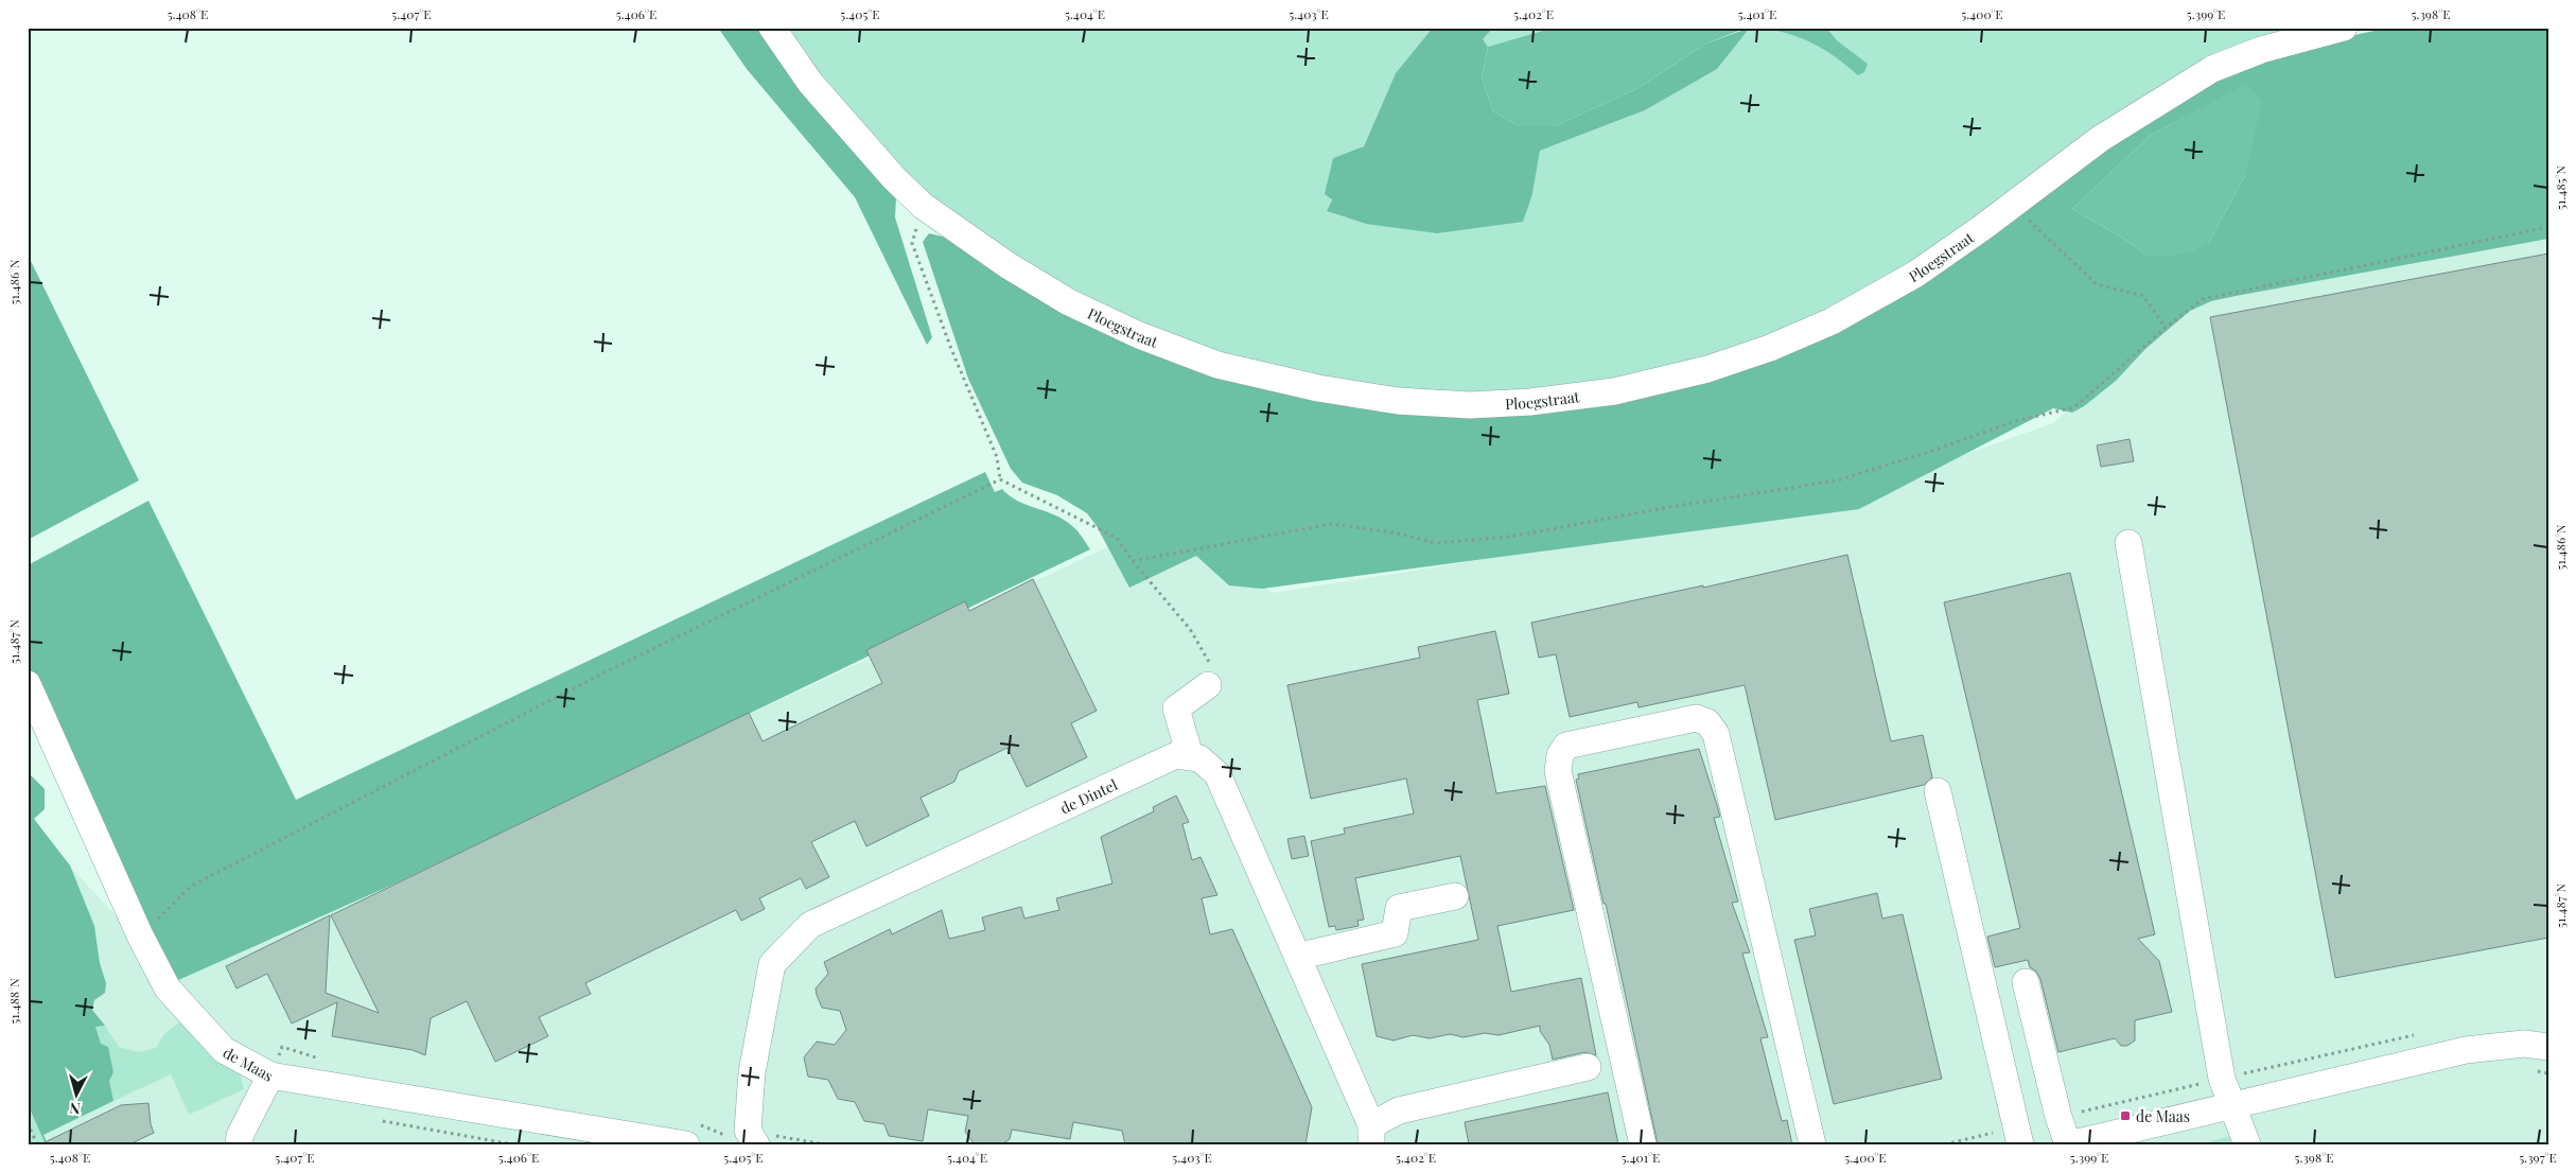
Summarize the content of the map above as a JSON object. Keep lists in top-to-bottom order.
{
  "streets": {
    "street": ["Ploegstraat", "de Dintel", "de Maas"]
  },
  "places": {
    "transit": ["de Maas"]
  },
  "north": "bottom",
  "coordinates": [
    "5.408°E",
    "5.407°E",
    "5.406°E",
    "5.405°E",
    "5.404°E",
    "5.403°E",
    "5.402°E",
    "5.401°E",
    "5.400°E",
    "5.399°E",
    "5.398°E",
    "51.485°N",
    "51.486°N",
    "51.487°N",
    "51.488°N",
    "5.397°E"
  ]
}
